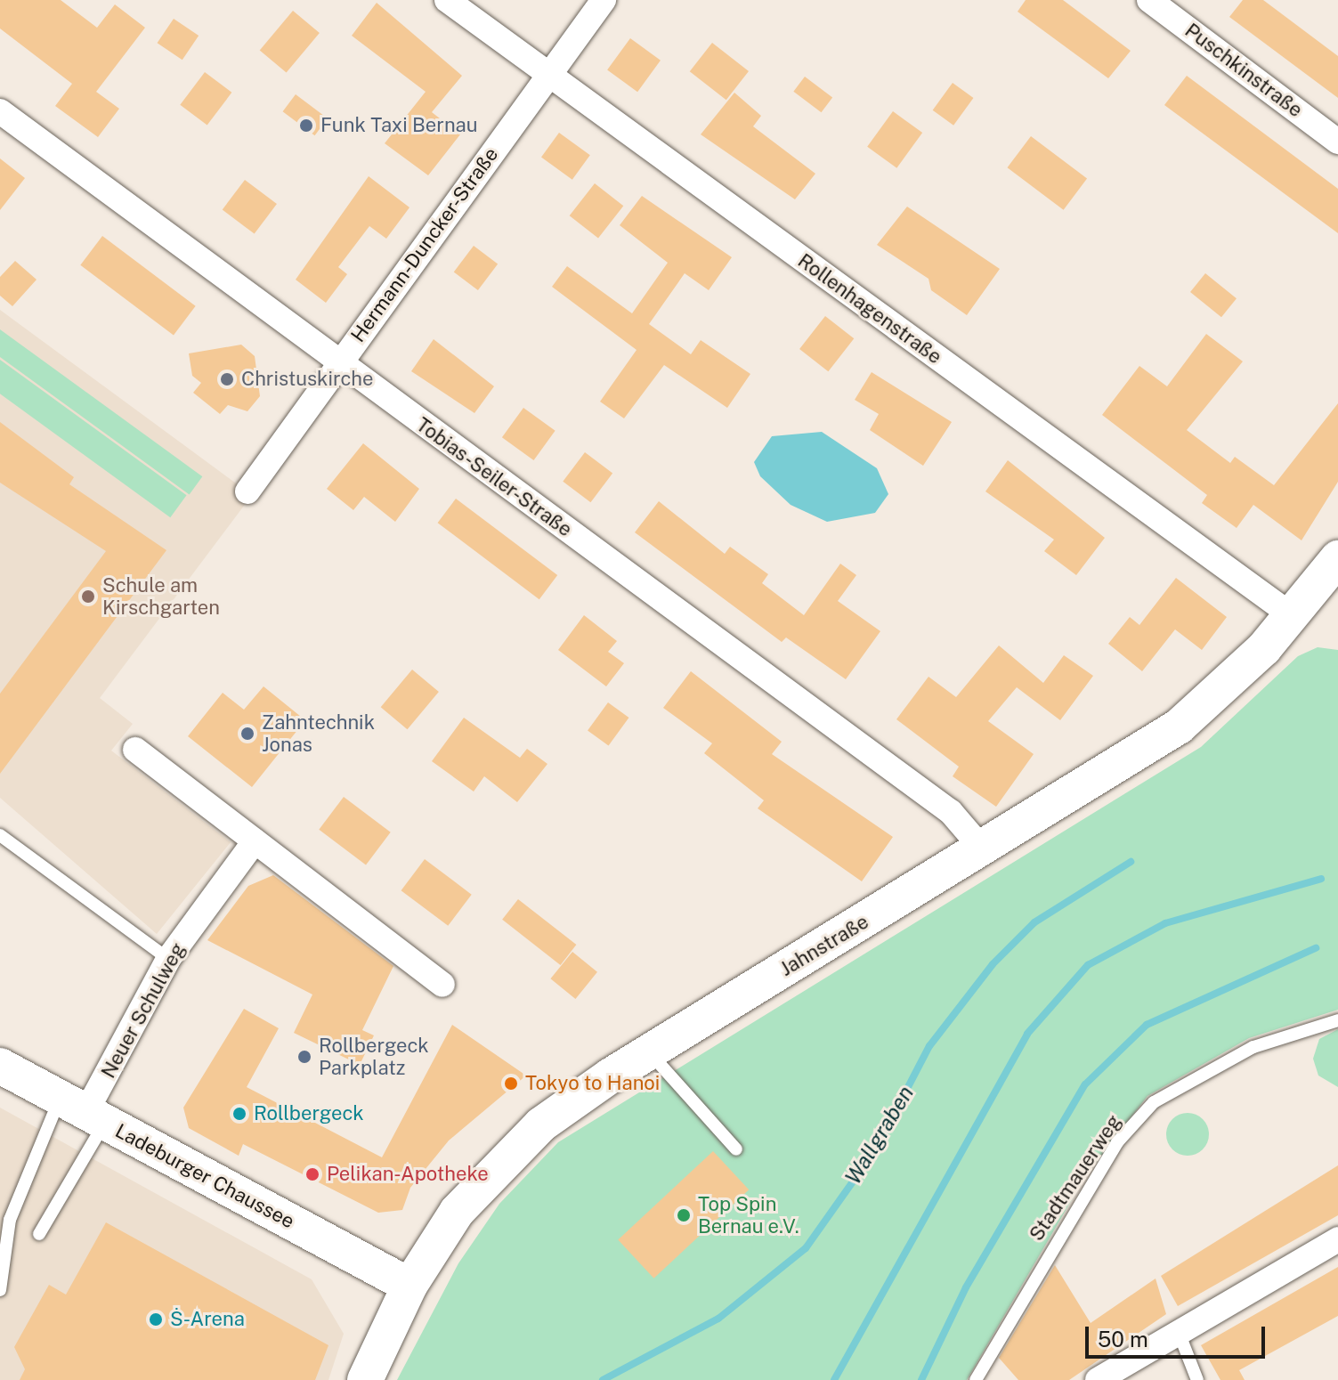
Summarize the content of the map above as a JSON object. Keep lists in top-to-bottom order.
{
  "streets": {
    "main road": ["Jahnstraße", "Ladeburger Chaussee"],
    "street": [
      "Puschkinstraße",
      "Hermann-Duncker-Straße",
      "Rollenhagenstraße",
      "Tobias-Seiler-Straße",
      "Neuer Schulweg"
    ],
    "lane": ["Stadtmauerweg"]
  },
  "crossings": [
    ["Hermann-Duncker-Straße", "Rollenhagenstraße"],
    ["Hermann-Duncker-Straße", "Tobias-Seiler-Straße"],
    ["Rollenhagenstraße", "Jahnstraße"],
    ["Tobias-Seiler-Straße", "Jahnstraße"],
    ["Jahnstraße", "Ladeburger Chaussee"],
    ["Neuer Schulweg", "Ladeburger Chaussee"]
  ],
  "water": ["Wallgraben"],
  "places": [
    "Funk Taxi Bernau",
    "Christuskirche",
    "Schule am Kirschgarten",
    "Zahntechnik Jonas",
    "Rollbergeck Parkplatz",
    "Tokyo to Hanoi",
    "Rollbergeck",
    "Pelikan-Apotheke",
    "Top Spin Bernau e.V.",
    "Ṡ-Arena"
  ],
  "scale_bar": "50 m"
}
